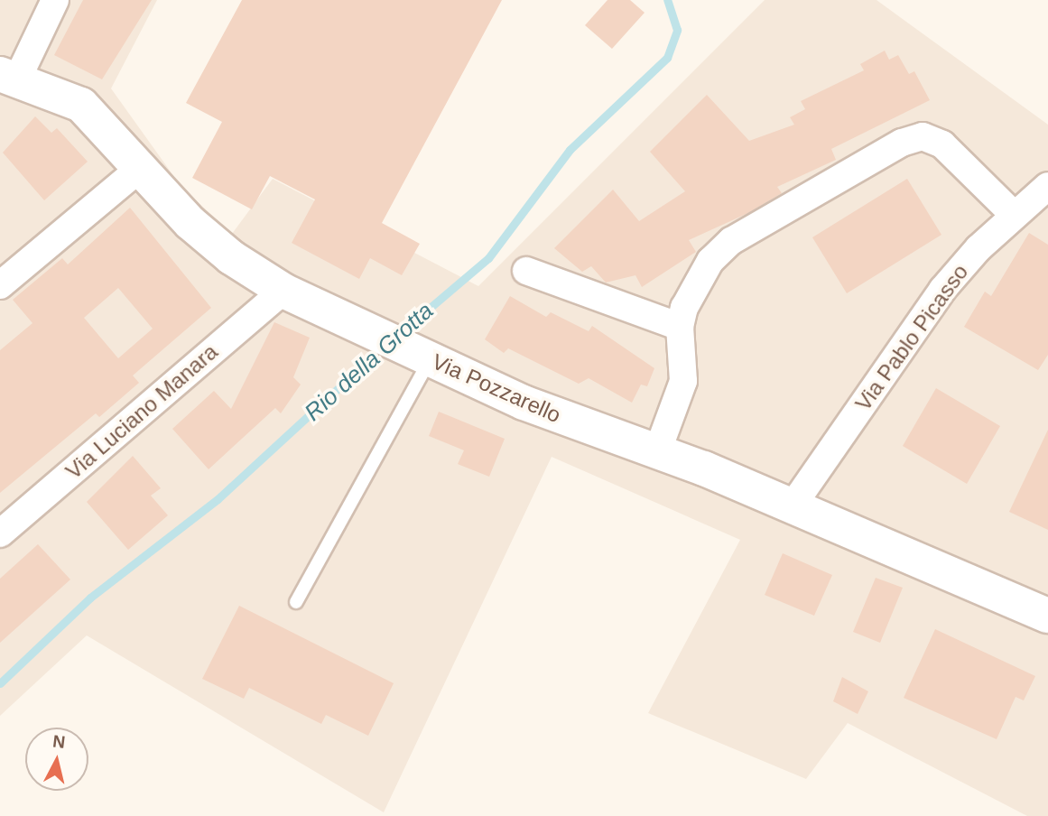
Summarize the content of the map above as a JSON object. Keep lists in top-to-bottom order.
{
  "streets": {
    "street": ["Via Pablo Picasso", "Via Pozzarello", "Via Luciano Manara"]
  },
  "crossings": [
    ["Via Pablo Picasso", "Via Pozzarello"],
    ["Via Pozzarello", "Via Luciano Manara"]
  ],
  "water": ["Rio della Grotta"],
  "north": "top"
}
